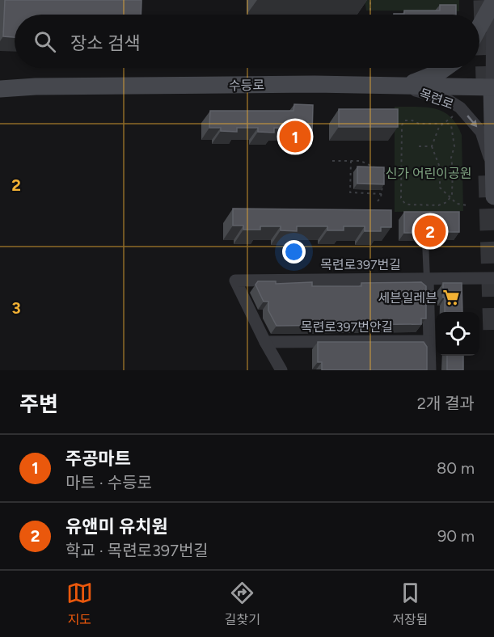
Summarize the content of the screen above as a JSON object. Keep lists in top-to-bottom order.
{
  "streets": {
    "street": [
      "수등로",
      "목련로",
      "목련로397번길",
      "목련로397번안길"
    ]
  },
  "crossings": [
    ["수등로", "목련로"],
    ["목련로397번길", "목련로397번안길"]
  ],
  "one_way": ["목련로"],
  "parks": ["신가 어린이공원"],
  "places": {
    "supermarket": ["세븐일레븐"]
  },
  "page": {
    "search": "장소 검색",
    "pins": ["1", "2"],
    "heading": ["주변", "2개 결과"],
    "list": [
      {
        "mark": "1",
        "name": "주공마트",
        "note": "마트 · 수등로",
        "value": "80 m"
      },
      {
        "mark": "2",
        "name": "유앤미 유치원",
        "note": "학교 · 목련로397번길",
        "value": "90 m"
      }
    ],
    "nav": ["지도", "길찾기", "저장됨"]
  },
  "grid": {
    "rows": ["2", "3"]
  }
}
